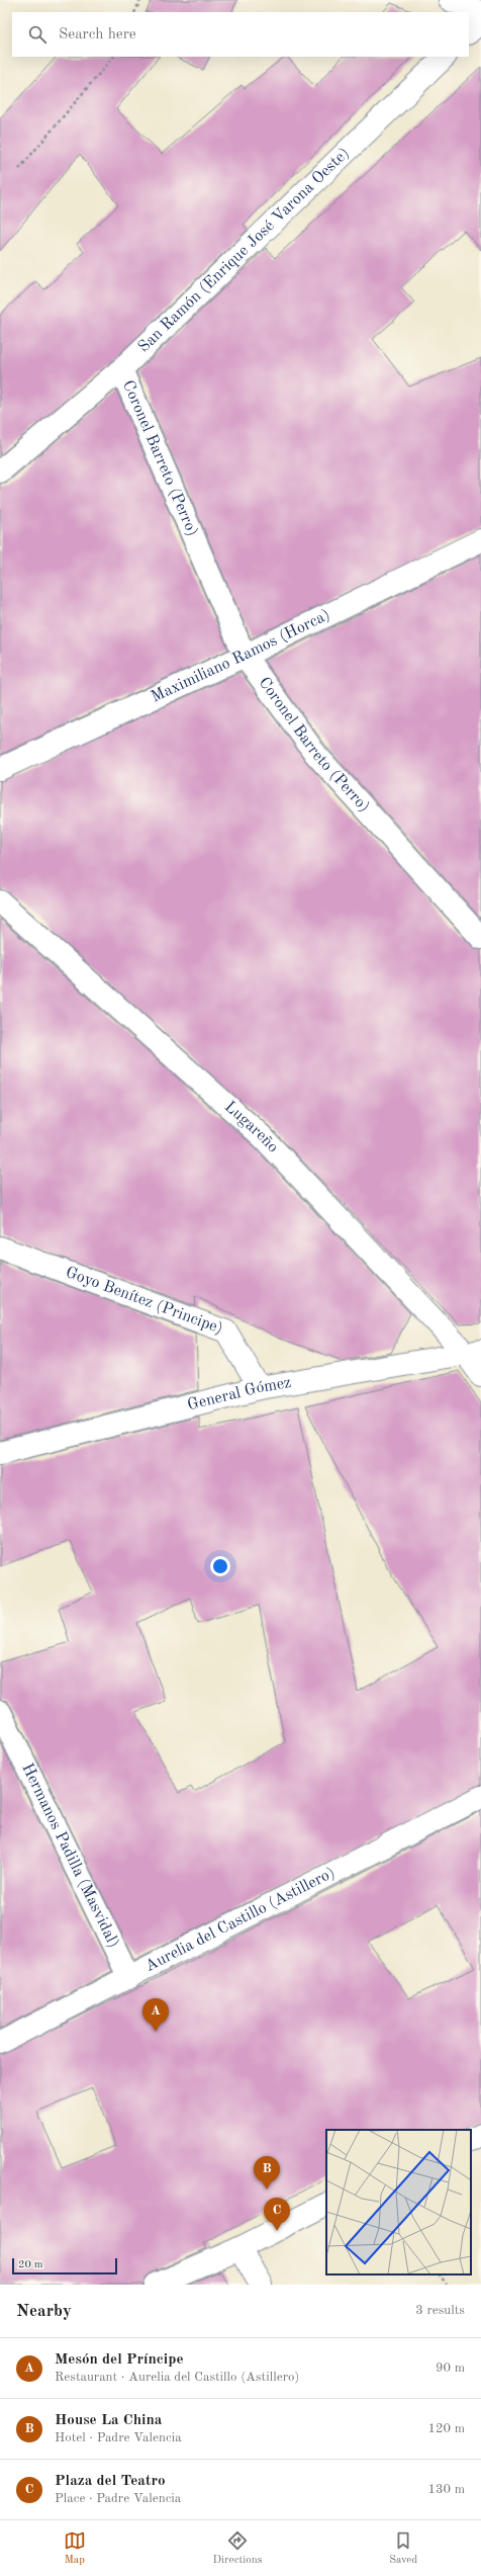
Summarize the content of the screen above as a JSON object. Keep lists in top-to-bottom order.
{
  "streets": {
    "street": [
      "San Ramón (Enrique José Varona Oeste)",
      "Coronel Barreto (Perro)",
      "Maximiliano Ramos (Horca)",
      "Lugareño",
      "Goyo Benítez (Principe)",
      "General Gómez",
      "Hermanos Padilla (Masvidal)",
      "Aurelia del Castillo (Astillero)"
    ]
  },
  "crossings": [
    ["San Ramón (Enrique José Varona Oeste)", "Coronel Barreto (Perro)"],
    ["Coronel Barreto (Perro)", "Maximiliano Ramos (Horca)"],
    ["Lugareño", "General Gómez"],
    ["Goyo Benítez (Principe)", "General Gómez"],
    ["Hermanos Padilla (Masvidal)", "Aurelia del Castillo (Astillero)"]
  ],
  "scale_bar": "20 m",
  "page": {
    "search": "Search here",
    "pins": ["A", "B", "C"],
    "scale": "20 m",
    "heading": ["Nearby", "3 results"],
    "list": [
      {
        "mark": "A",
        "name": "Mesón del Príncipe",
        "note": "Restaurant · Aurelia del Castillo (Astillero)",
        "value": "90 m"
      },
      {
        "mark": "B",
        "name": "House La China",
        "note": "Hotel · Padre Valencia",
        "value": "120 m"
      },
      {
        "mark": "C",
        "name": "Plaza del Teatro",
        "note": "Place · Padre Valencia",
        "value": "130 m"
      }
    ],
    "nav": ["Map", "Directions", "Saved"]
  }
}
